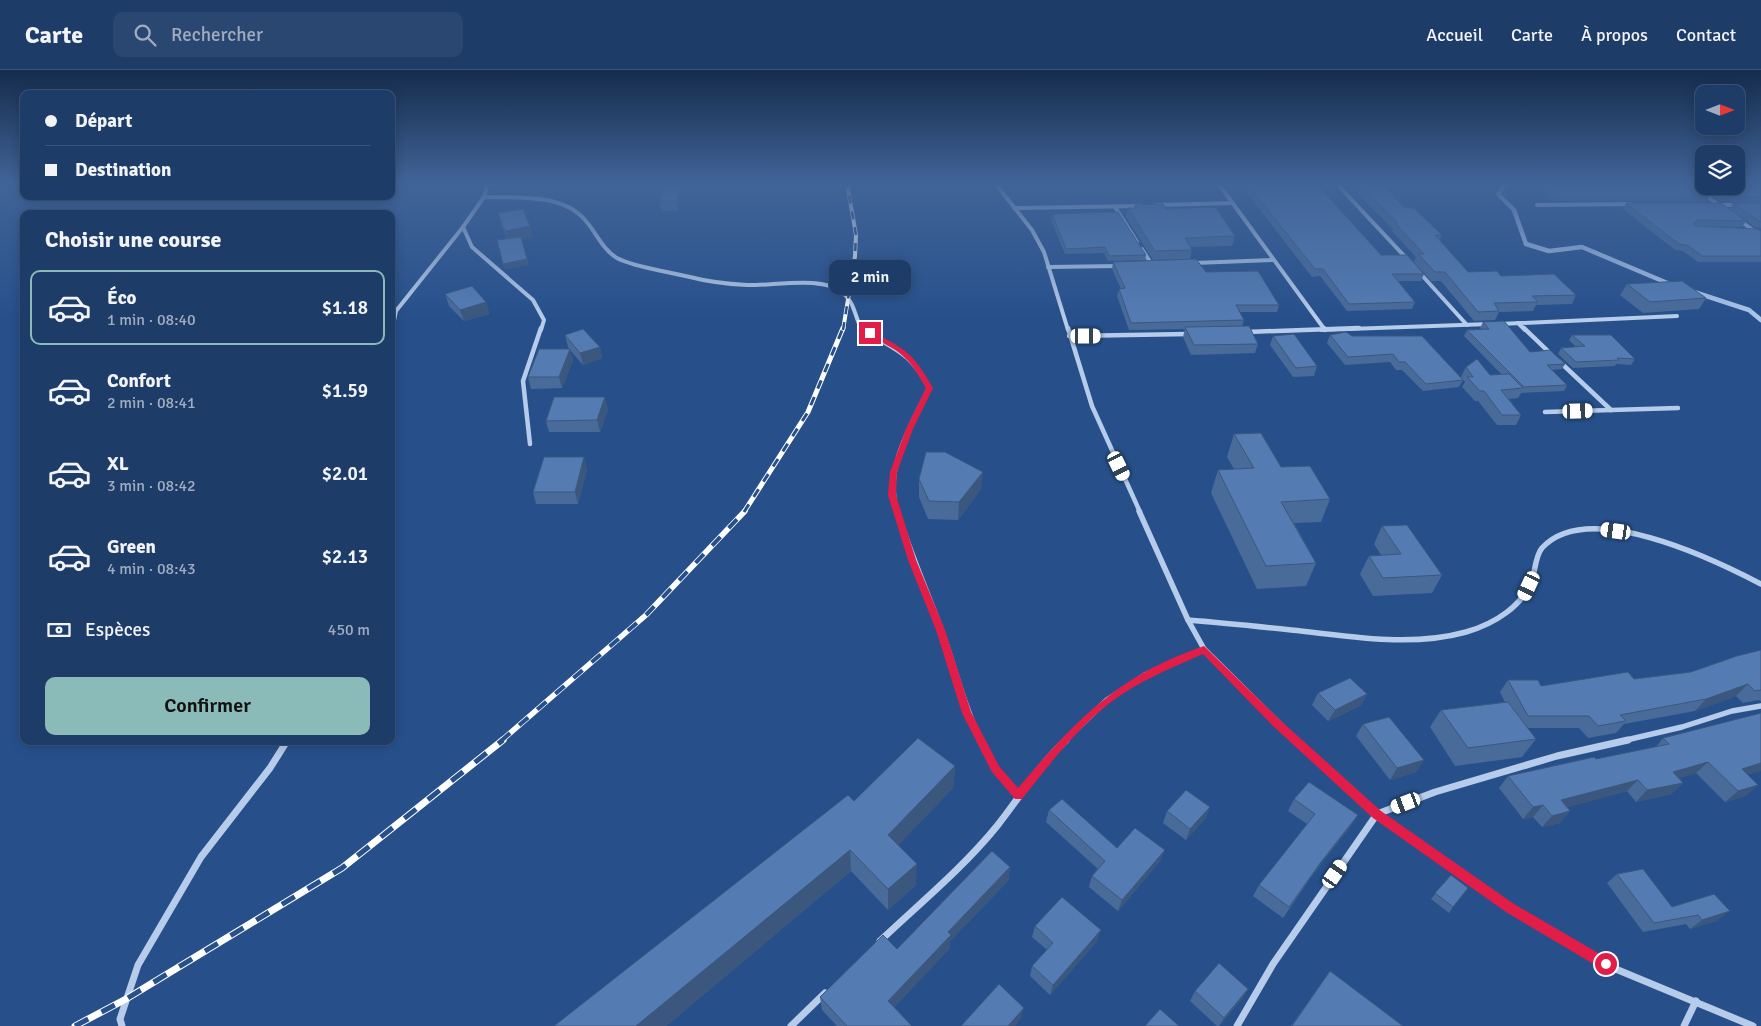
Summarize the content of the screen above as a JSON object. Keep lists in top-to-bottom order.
{
  "north": "right",
  "page": {
    "header": "Carte",
    "search": "Rechercher",
    "nav": [
      "Accueil",
      "Carte",
      "À propos",
      "Contact"
    ],
    "banner": ["Départ", "Destination"],
    "heading": "Choisir une course",
    "bubble": "2 min",
    "list": [
      {
        "name": "Éco",
        "note": "1 min · 08:40",
        "value": "$1.18"
      },
      {
        "name": "Confort",
        "note": "2 min · 08:41",
        "value": "$1.59"
      },
      {
        "name": "XL",
        "note": "3 min · 08:42",
        "value": "$2.01"
      },
      {
        "name": "Green",
        "note": "4 min · 08:43",
        "value": "$2.13"
      }
    ],
    "pay": ["Espèces", "450 m"],
    "buttons": "Confirmer"
  }
}
